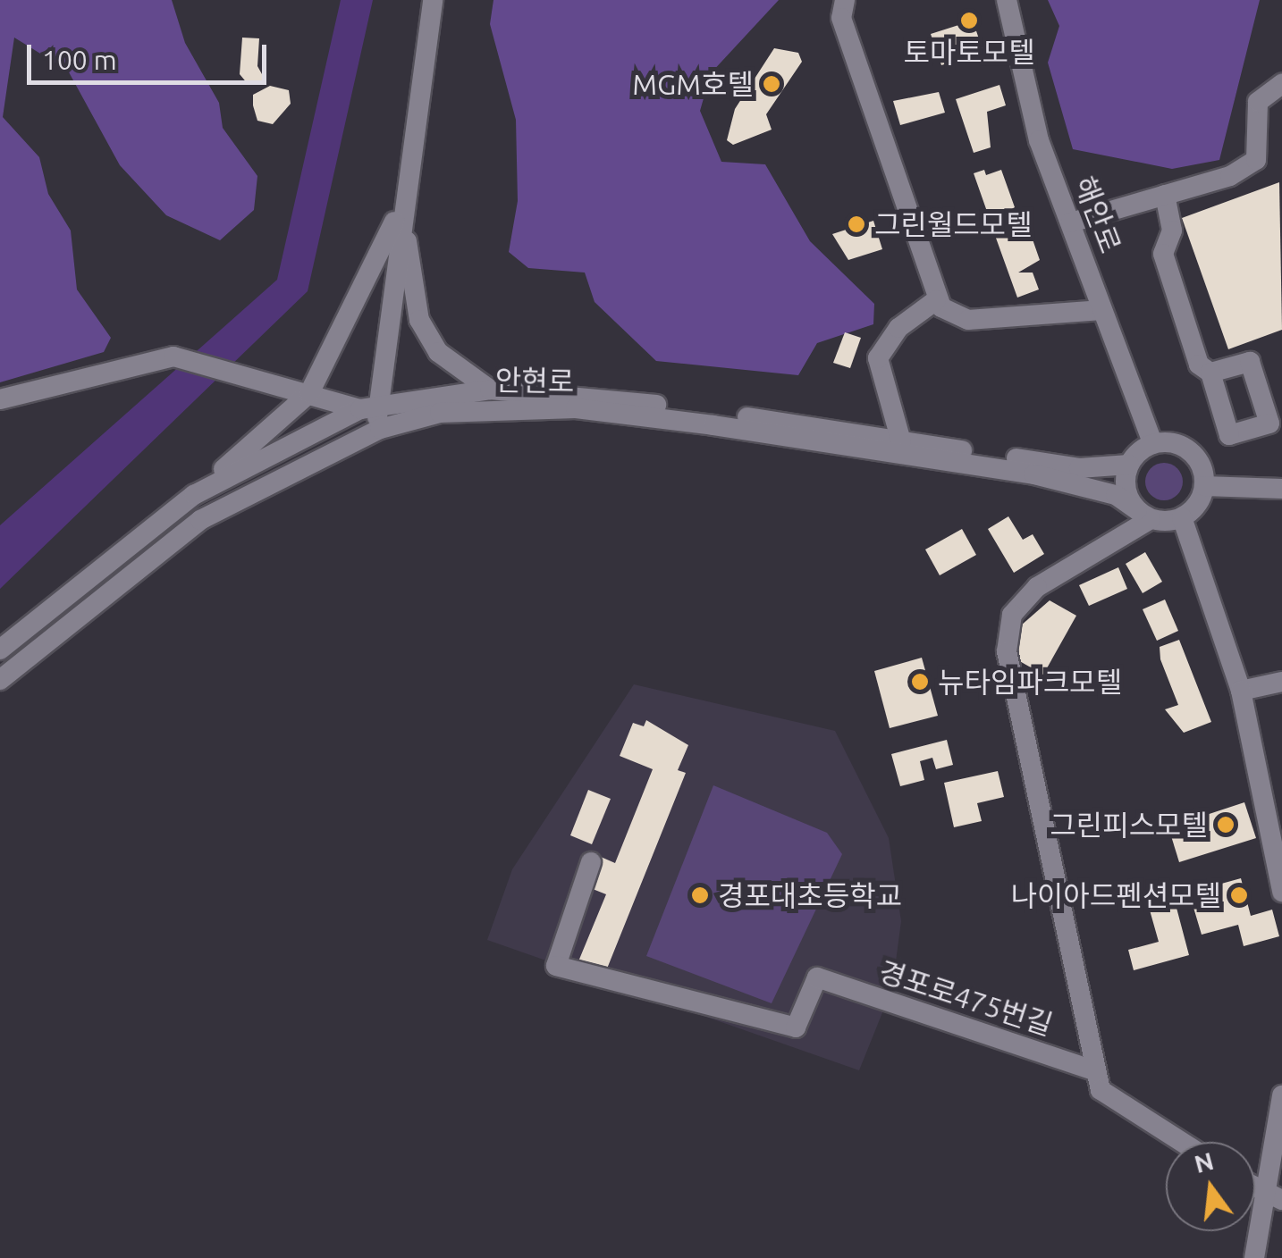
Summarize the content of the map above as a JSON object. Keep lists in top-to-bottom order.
{
  "streets": {
    "street": ["해안로", "안현로", "경포로475번길"]
  },
  "crossings": [
    ["해안로", "안현로"],
    ["해안로", "경포로475번길"],
    ["안현로", "경포로475번길"]
  ],
  "places": [
    "토마토모텔",
    "MGM호텔",
    "그린월드모텔",
    "뉴타임파크모텔",
    "그린피스모텔",
    "경포대초등학교",
    "나이아드펜션모텔"
  ],
  "scale_bar": "100 m",
  "north": "top"
}
